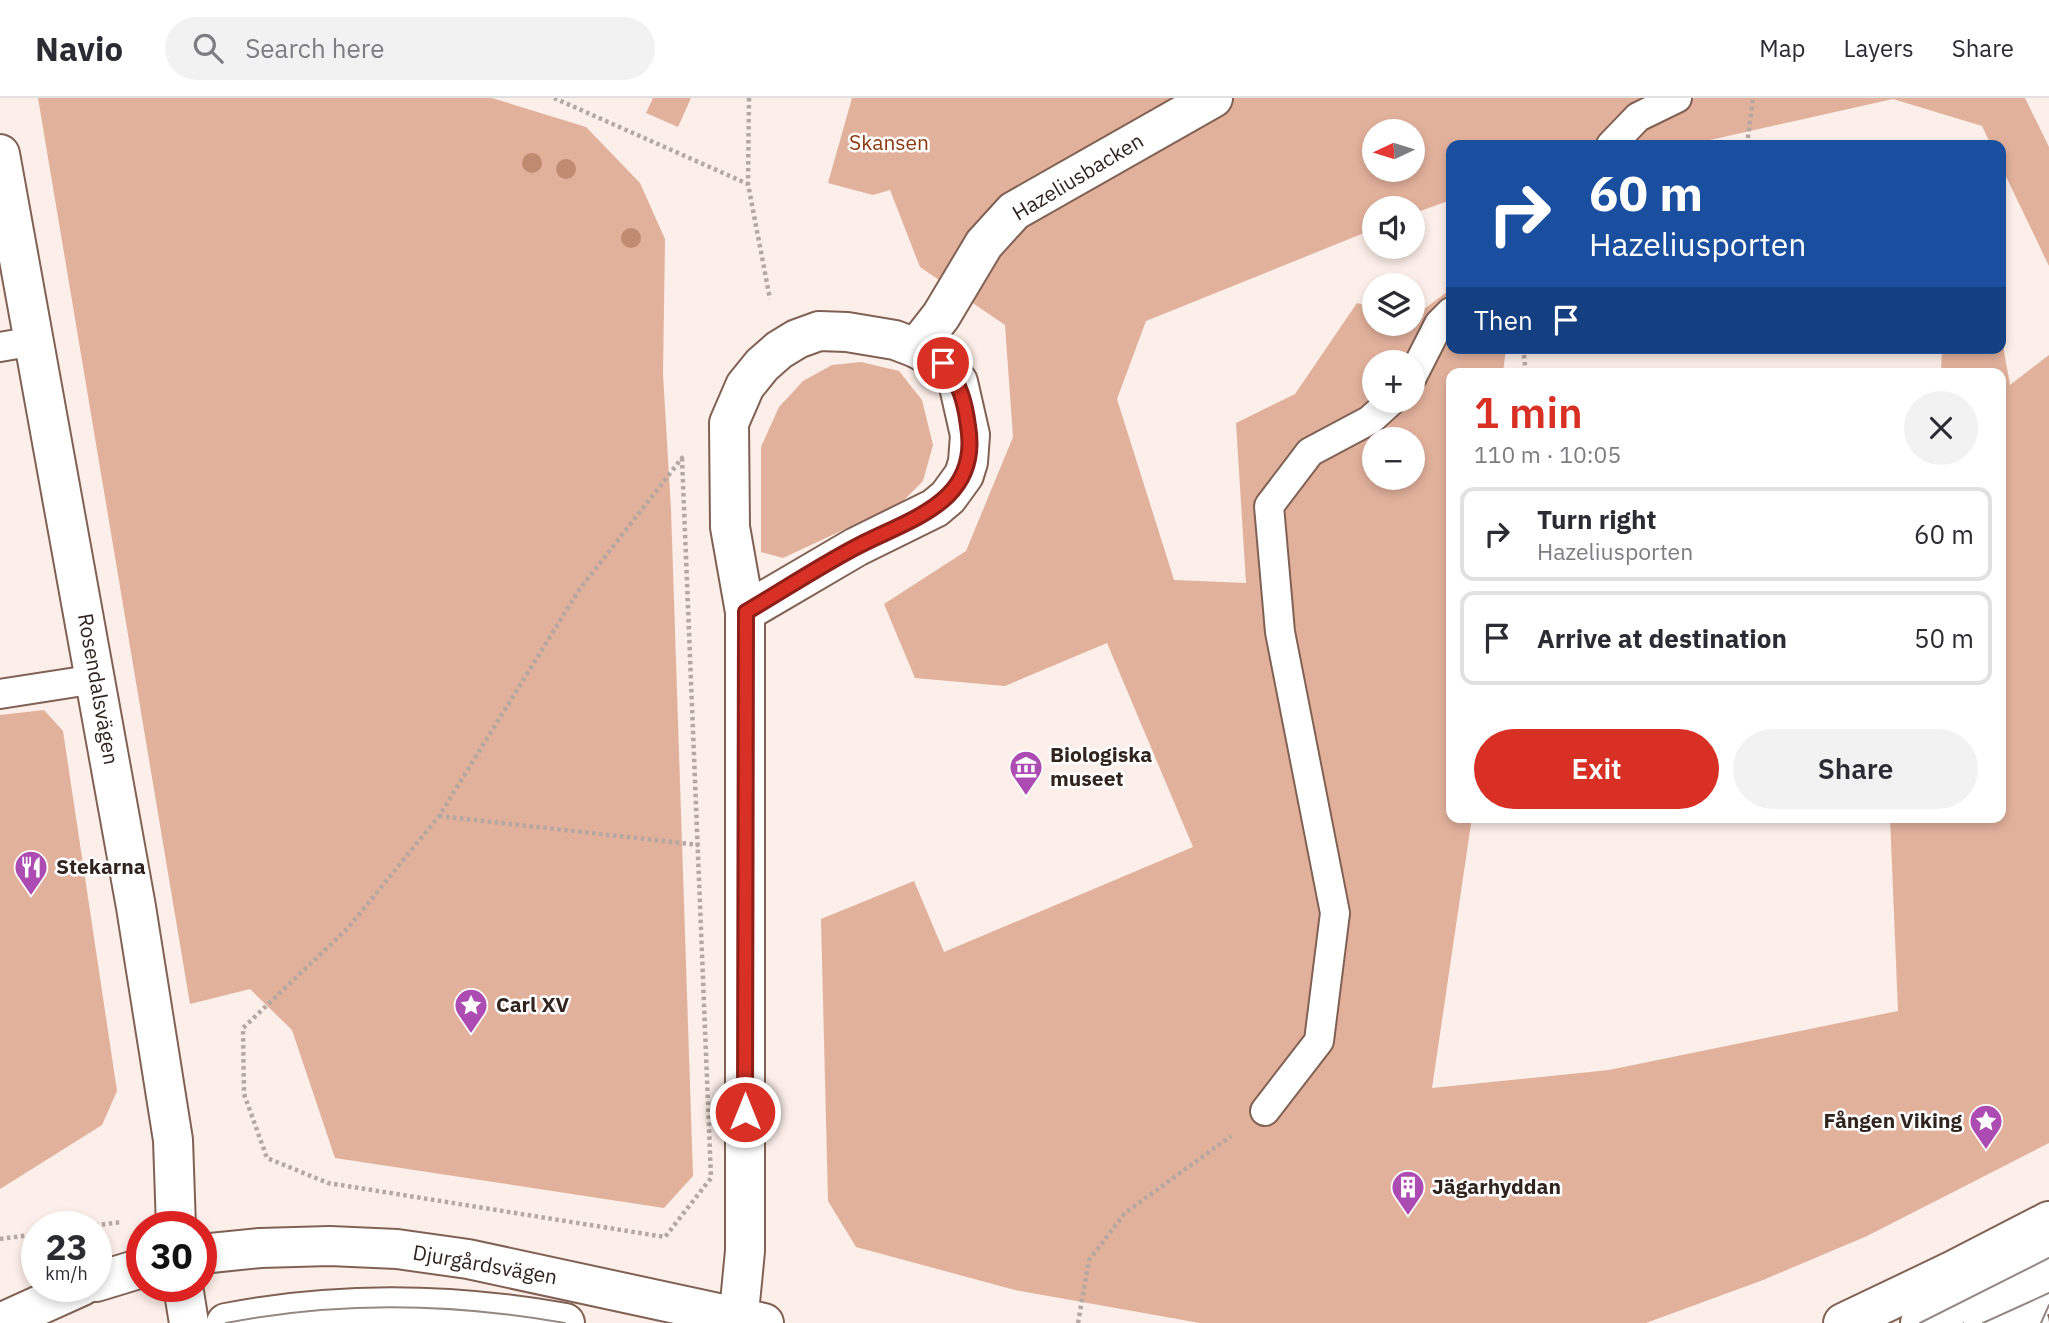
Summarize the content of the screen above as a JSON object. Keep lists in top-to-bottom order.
{
  "streets": {
    "street": ["Hazeliusbacken", "Rosendalsvägen", "Djurgårdsvägen"]
  },
  "parks": ["Skansen"],
  "places": {
    "museum": ["Biologiska museet"],
    "restaurant": ["Stekarna"],
    "place": ["Carl XV", "Fången Viking"],
    "building": ["Jägarhyddan"]
  },
  "north": "left",
  "page": {
    "header": "Navio",
    "search": "Search here",
    "nav": ["Map", "Layers", "Share"],
    "map_buttons": ["+", "−"],
    "turn": ["60 m", "Hazeliusporten"],
    "then": "Then",
    "heading": ["1 min", "110 m · 10:05"],
    "list": [
      {
        "name": "Turn right",
        "note": "Hazeliusporten",
        "value": "60 m"
      },
      {
        "name": "Arrive at destination",
        "value": "50 m"
      }
    ],
    "buttons": ["Exit", "Share"],
    "speed": "23 km/h",
    "limit": "30"
  }
}
